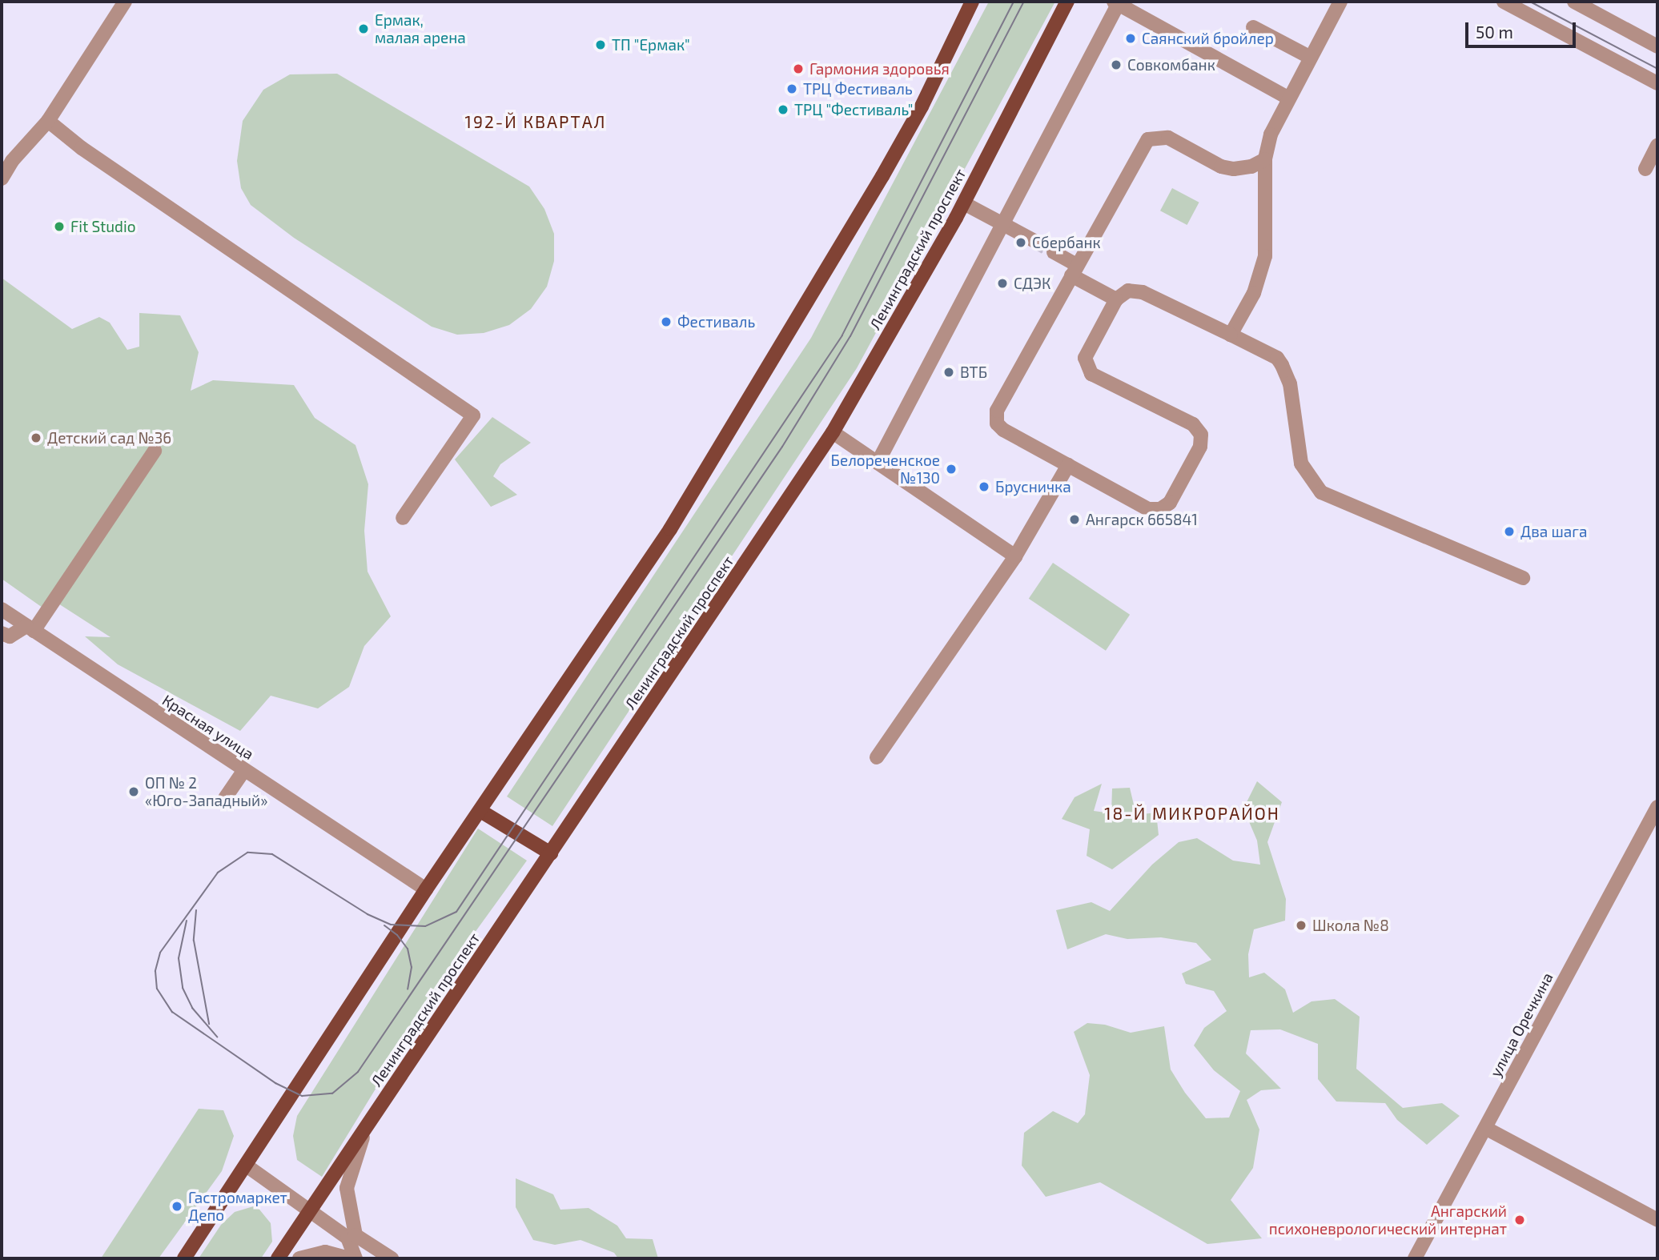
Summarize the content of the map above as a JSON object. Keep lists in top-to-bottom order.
{
  "streets": {
    "main road": ["Ленинградский проспект"],
    "street": ["Красная улица", "улица Оречкина"]
  },
  "districts": ["192-Й КВАРТАЛ", "18-Й МИКРОРАЙОН"],
  "places": [
    "Ермак, малая арена",
    "Саянский бройлер",
    "ТП \"Ермак\"",
    "Совкомбанк",
    "Гармония здоровья",
    "ТРЦ Фестиваль",
    "ТРЦ \"Фестиваль\"",
    "Fit Studio",
    "Сбербанк",
    "СДЭК",
    "Фестиваль",
    "ВТБ",
    "Детский сад №36",
    "Белореченское №130",
    "Брусничка",
    "Ангарск 665841",
    "Два шага",
    "ОП № 2 «Юго-Западный»",
    "Школа №8",
    "Гастромаркет Депо",
    "Ангарский психоневрологический интернат"
  ],
  "scale_bar": "50 m"
}
